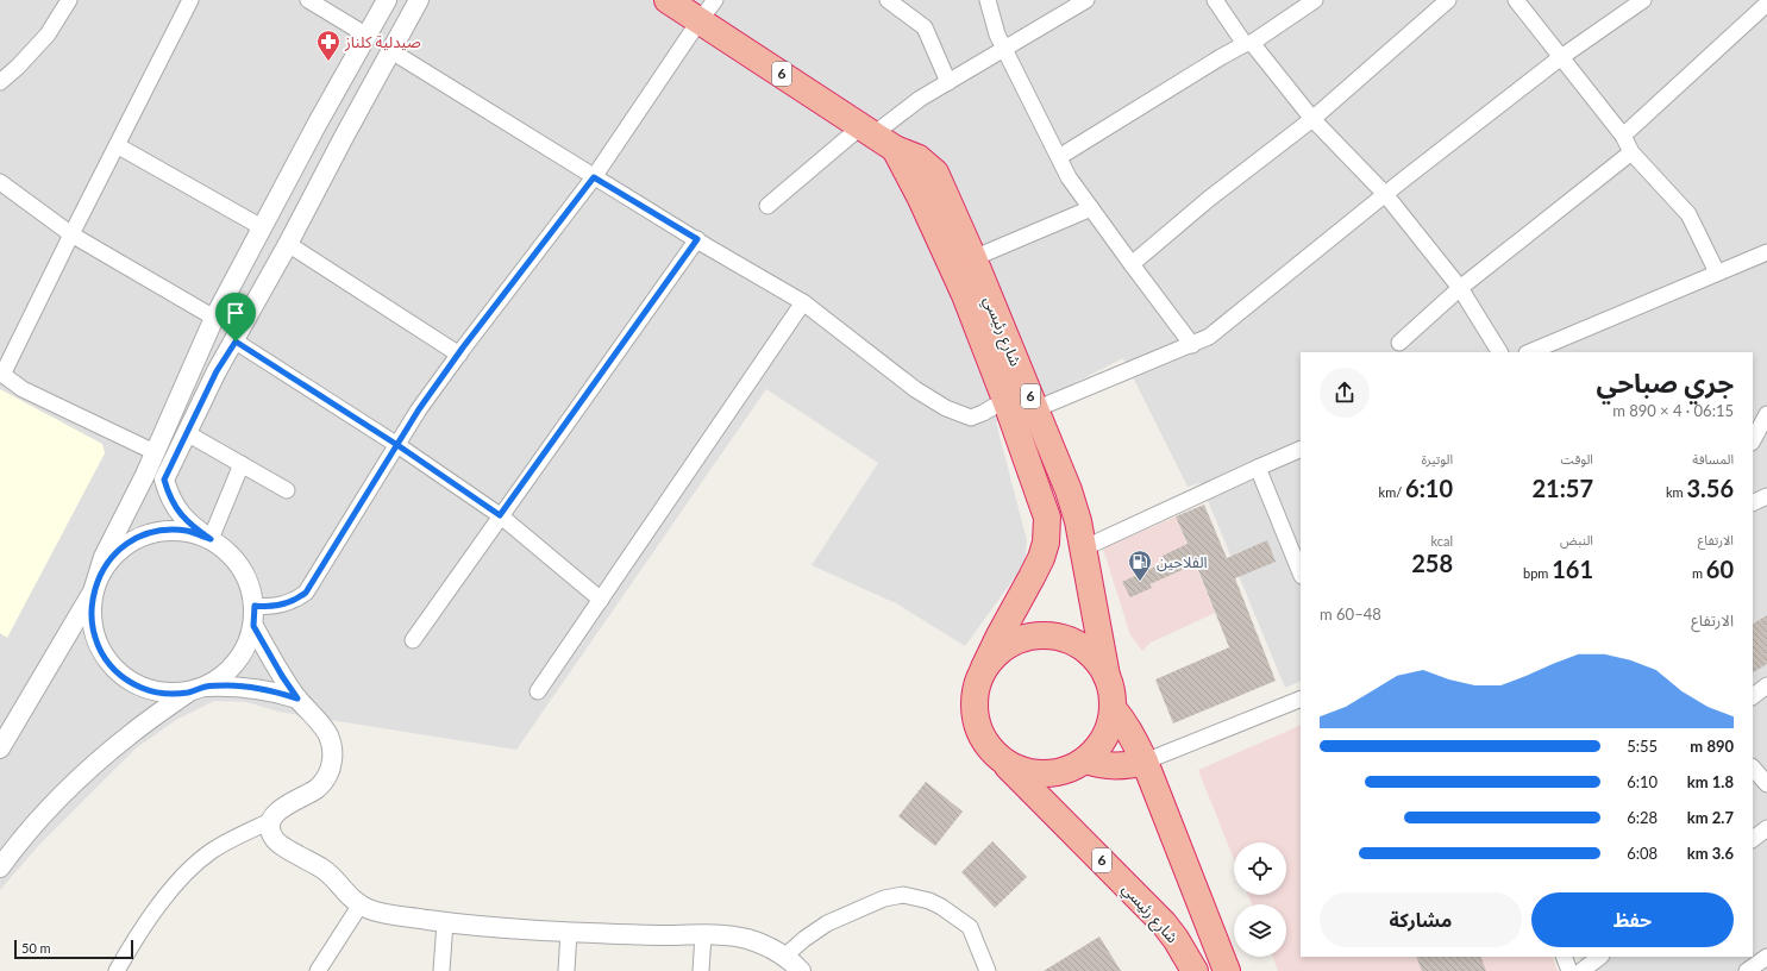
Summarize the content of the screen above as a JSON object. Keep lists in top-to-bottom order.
{
  "streets": {
    "highway": ["6", "شارع رئيسي"]
  },
  "places": {
    "pharmacy": ["صيدلية كلناز"],
    "fuel station": ["الفلاحين"]
  },
  "scale_bar": "50 m",
  "page": {
    "heading": ["جري صباحي", "06:15 · 4 × 890 m"],
    "stats": [
      ["المسافة", "3.56 km"],
      ["الوقت", "21:57"],
      ["الوتيرة", "6:10 /km"],
      ["الارتفاع", "60 m"],
      ["النبض", "161 bpm"],
      ["kcal", "258"]
    ],
    "chart": ["الارتفاع", "48–60 m"],
    "list": [
      {
        "name": "890 m",
        "note": "5:55"
      },
      {
        "name": "1.8 km",
        "note": "6:10"
      },
      {
        "name": "2.7 km",
        "note": "6:28"
      },
      {
        "name": "3.6 km",
        "note": "6:08"
      }
    ],
    "buttons": ["حفظ", "مشاركة"],
    "scale": "50 m"
  }
}
